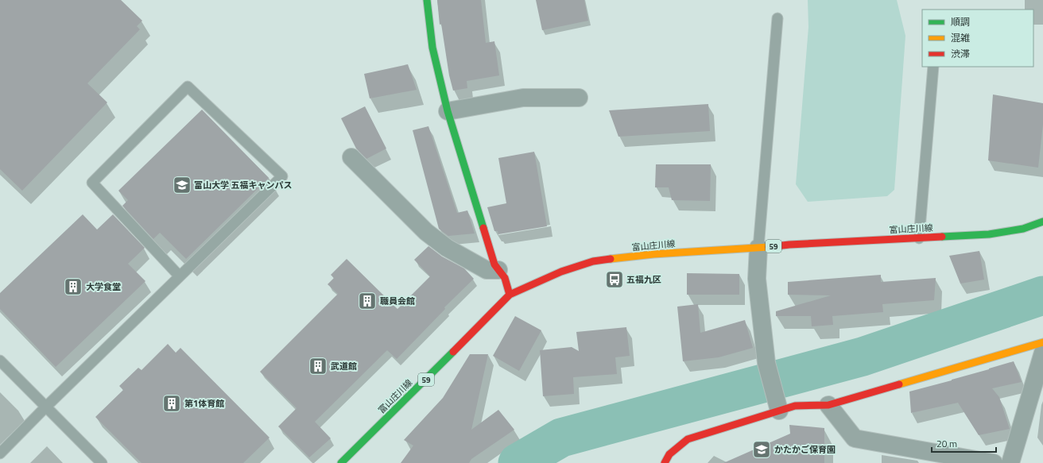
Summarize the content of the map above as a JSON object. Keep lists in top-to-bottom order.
{
  "streets": {
    "main road": ["富山庄川線", "59"]
  },
  "places": {
    "school or university": ["富山大学 五福キャンパス", "かたかご保育園"],
    "bus stop": ["五福九区"],
    "building": [
      "大学食堂",
      "職員会館",
      "武道館",
      "第1体育館"
    ]
  },
  "legend": ["順調", "混雑", "渋滞"],
  "scale_bar": "20 m"
}
